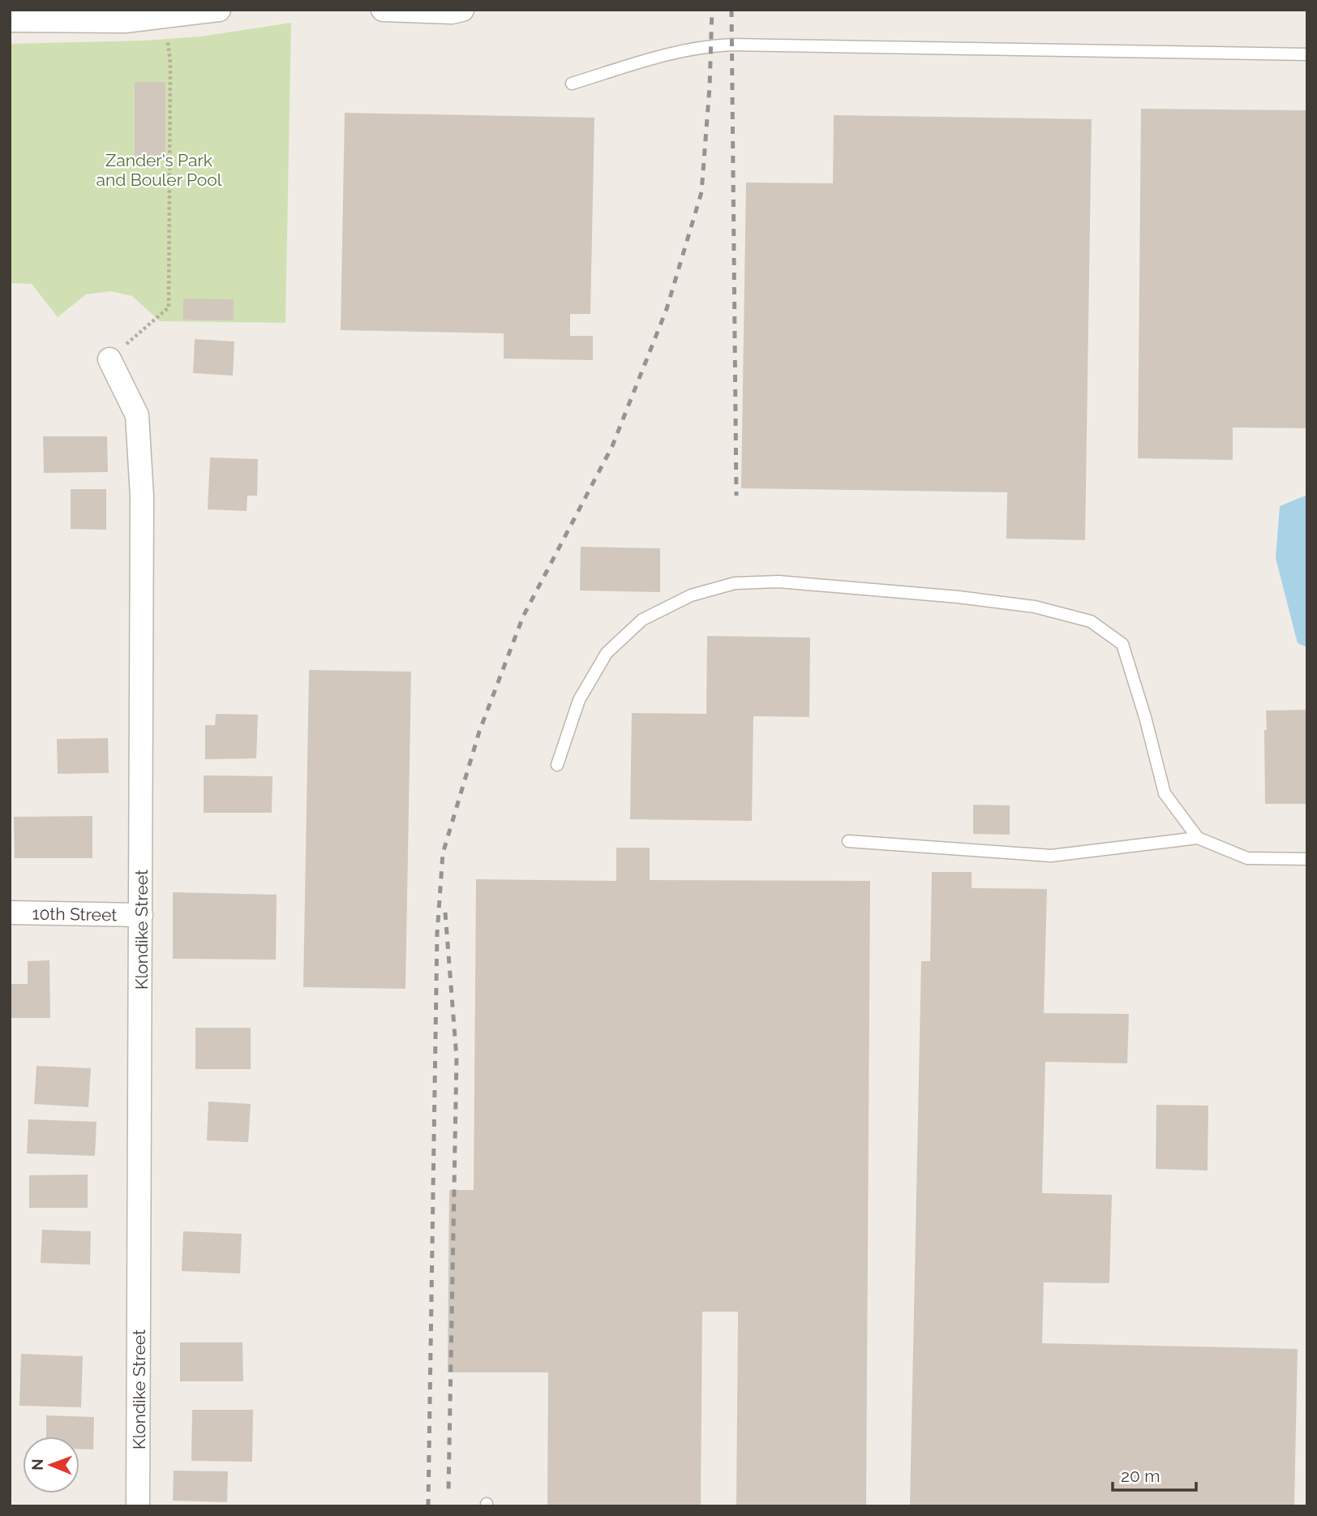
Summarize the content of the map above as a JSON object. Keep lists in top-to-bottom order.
{
  "streets": {
    "street": ["10th Street", "Klondike Street"]
  },
  "crossings": [
    ["10th Street", "Klondike Street"]
  ],
  "parks": ["Zander's Park and Bouler Pool"],
  "scale_bar": "20 m",
  "north": "left"
}
